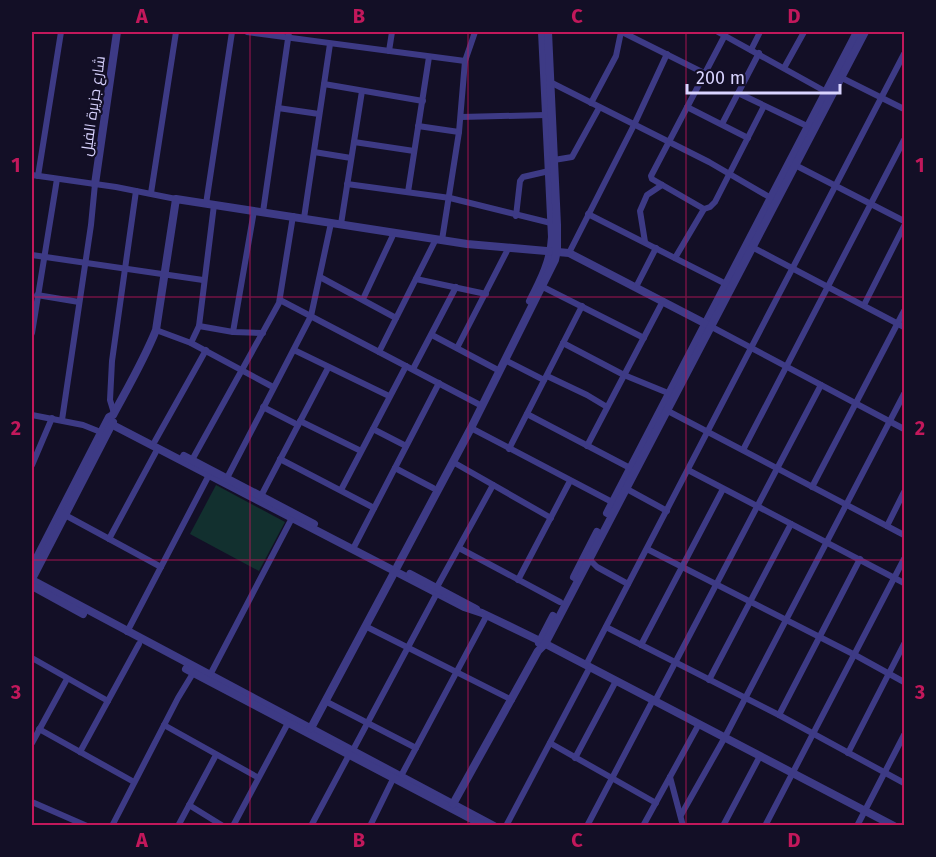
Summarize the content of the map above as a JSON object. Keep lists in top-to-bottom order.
{
  "streets": {
    "street": ["شارع جزيرة الفيل"]
  },
  "scale_bar": "200 m",
  "grid": {
    "columns": [
      "A",
      "B",
      "C",
      "D"
    ],
    "rows": ["1", "2", "3"]
  }
}
